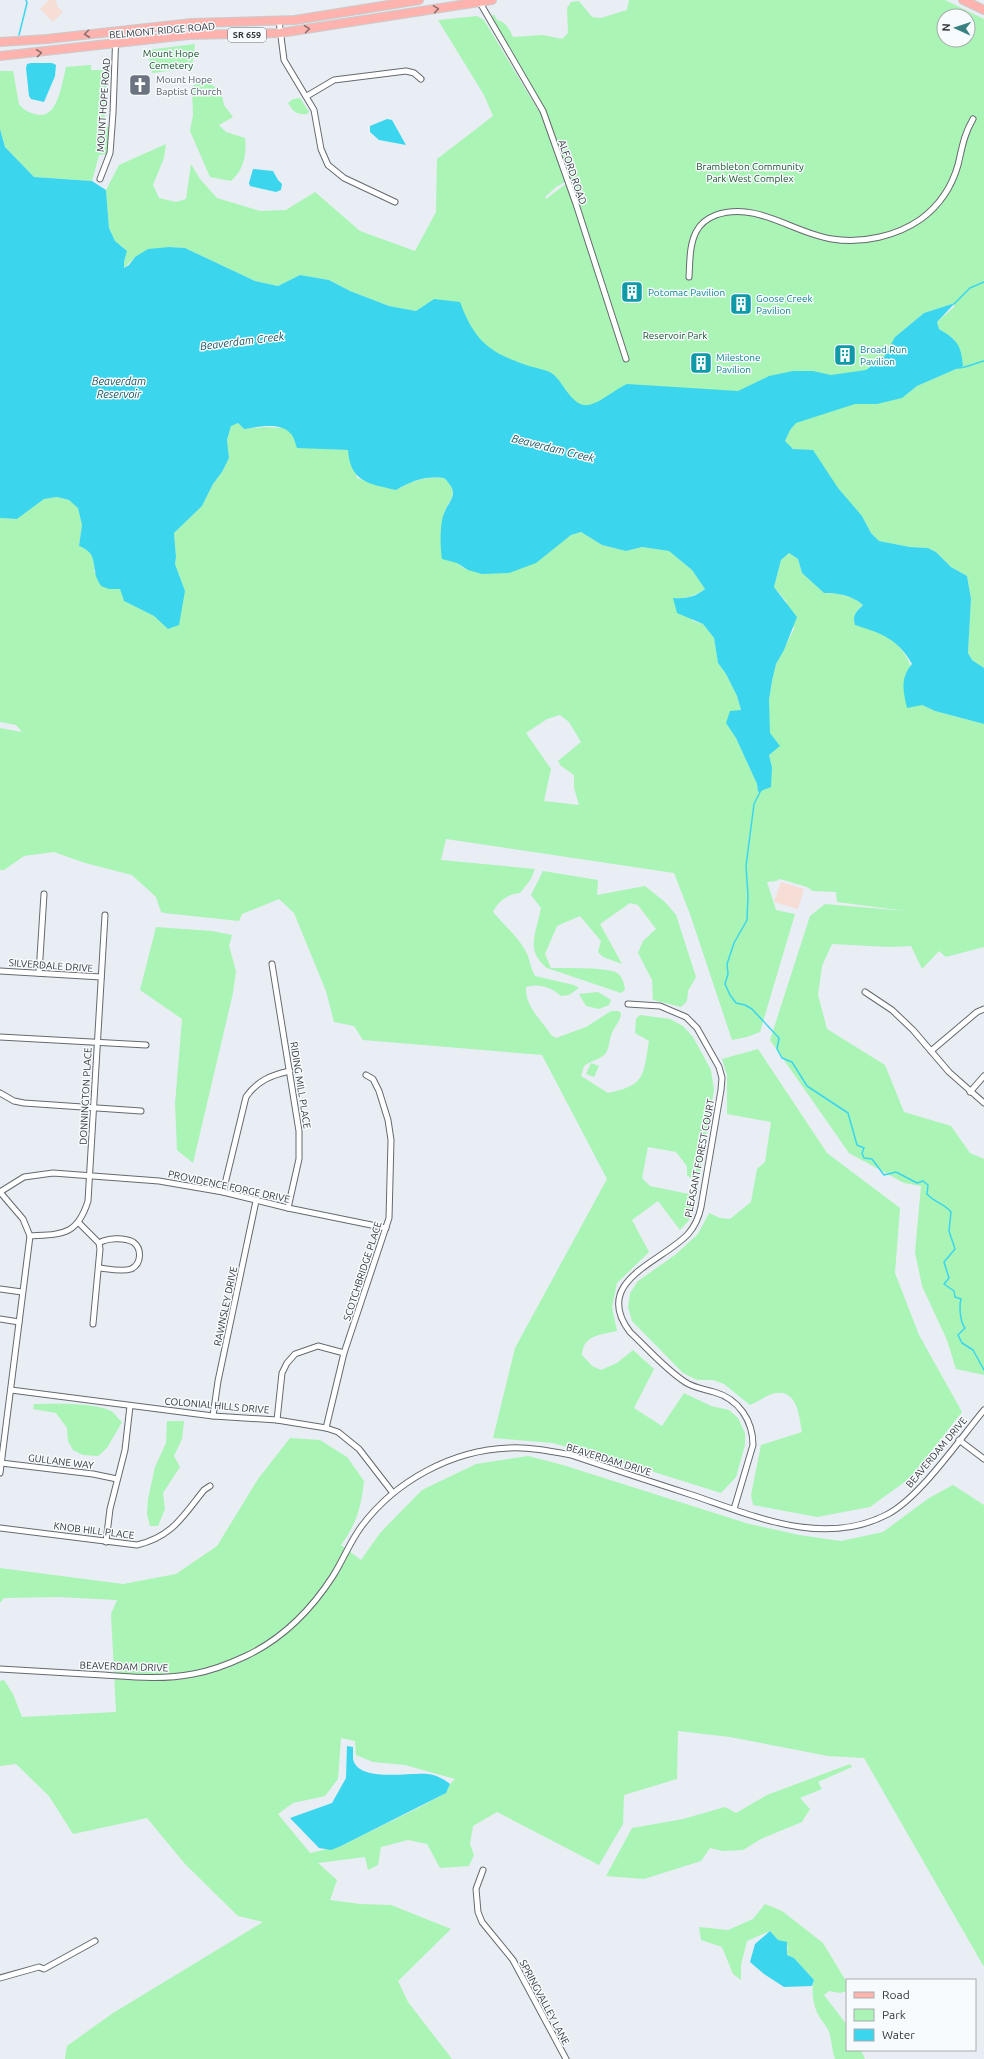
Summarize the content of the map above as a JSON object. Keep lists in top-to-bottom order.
{
  "streets": {
    "main road": ["BELMONT RIDGE ROAD", "SR 659"],
    "street": [
      "MOUNT HOPE ROAD",
      "ALFORD ROAD",
      "SILVERDALE DRIVE",
      "RIDING MILL PLACE",
      "DONNINGTON PLACE",
      "PLEASANT FOREST COURT",
      "PROVIDENCE FORGE DRIVE",
      "SCOTCHBRIDGE PLACE",
      "RAWNSLEY DRIVE",
      "COLONIAL HILLS DRIVE",
      "BEAVERDAM DRIVE",
      "GULLANE WAY",
      "KNOB HILL PLACE",
      "SPRINGVALLEY LANE"
    ]
  },
  "crossings": [
    ["BELMONT RIDGE ROAD", "MOUNT HOPE ROAD"],
    ["BELMONT RIDGE ROAD", "ALFORD ROAD"],
    ["SILVERDALE DRIVE", "DONNINGTON PLACE"],
    ["RIDING MILL PLACE", "PROVIDENCE FORGE DRIVE"],
    ["DONNINGTON PLACE", "PROVIDENCE FORGE DRIVE"],
    ["PLEASANT FOREST COURT", "BEAVERDAM DRIVE"],
    ["PROVIDENCE FORGE DRIVE", "SCOTCHBRIDGE PLACE"],
    ["PROVIDENCE FORGE DRIVE", "RAWNSLEY DRIVE"],
    ["SCOTCHBRIDGE PLACE", "COLONIAL HILLS DRIVE"],
    ["RAWNSLEY DRIVE", "COLONIAL HILLS DRIVE"],
    ["COLONIAL HILLS DRIVE", "BEAVERDAM DRIVE"]
  ],
  "water": ["Beaverdam Creek", "Beaverdam Reservoir"],
  "parks": ["Mount Hope Cemetery", "Brambleton Community Park West Complex", "Reservoir Park"],
  "places": {
    "church": ["Mount Hope Baptist Church"],
    "building": [
      "Potomac Pavilion",
      "Goose Creek Pavilion",
      "Broad Run Pavilion",
      "Milestone Pavilion"
    ]
  },
  "legend": ["Road", "Park", "Water"],
  "north": "left"
}
